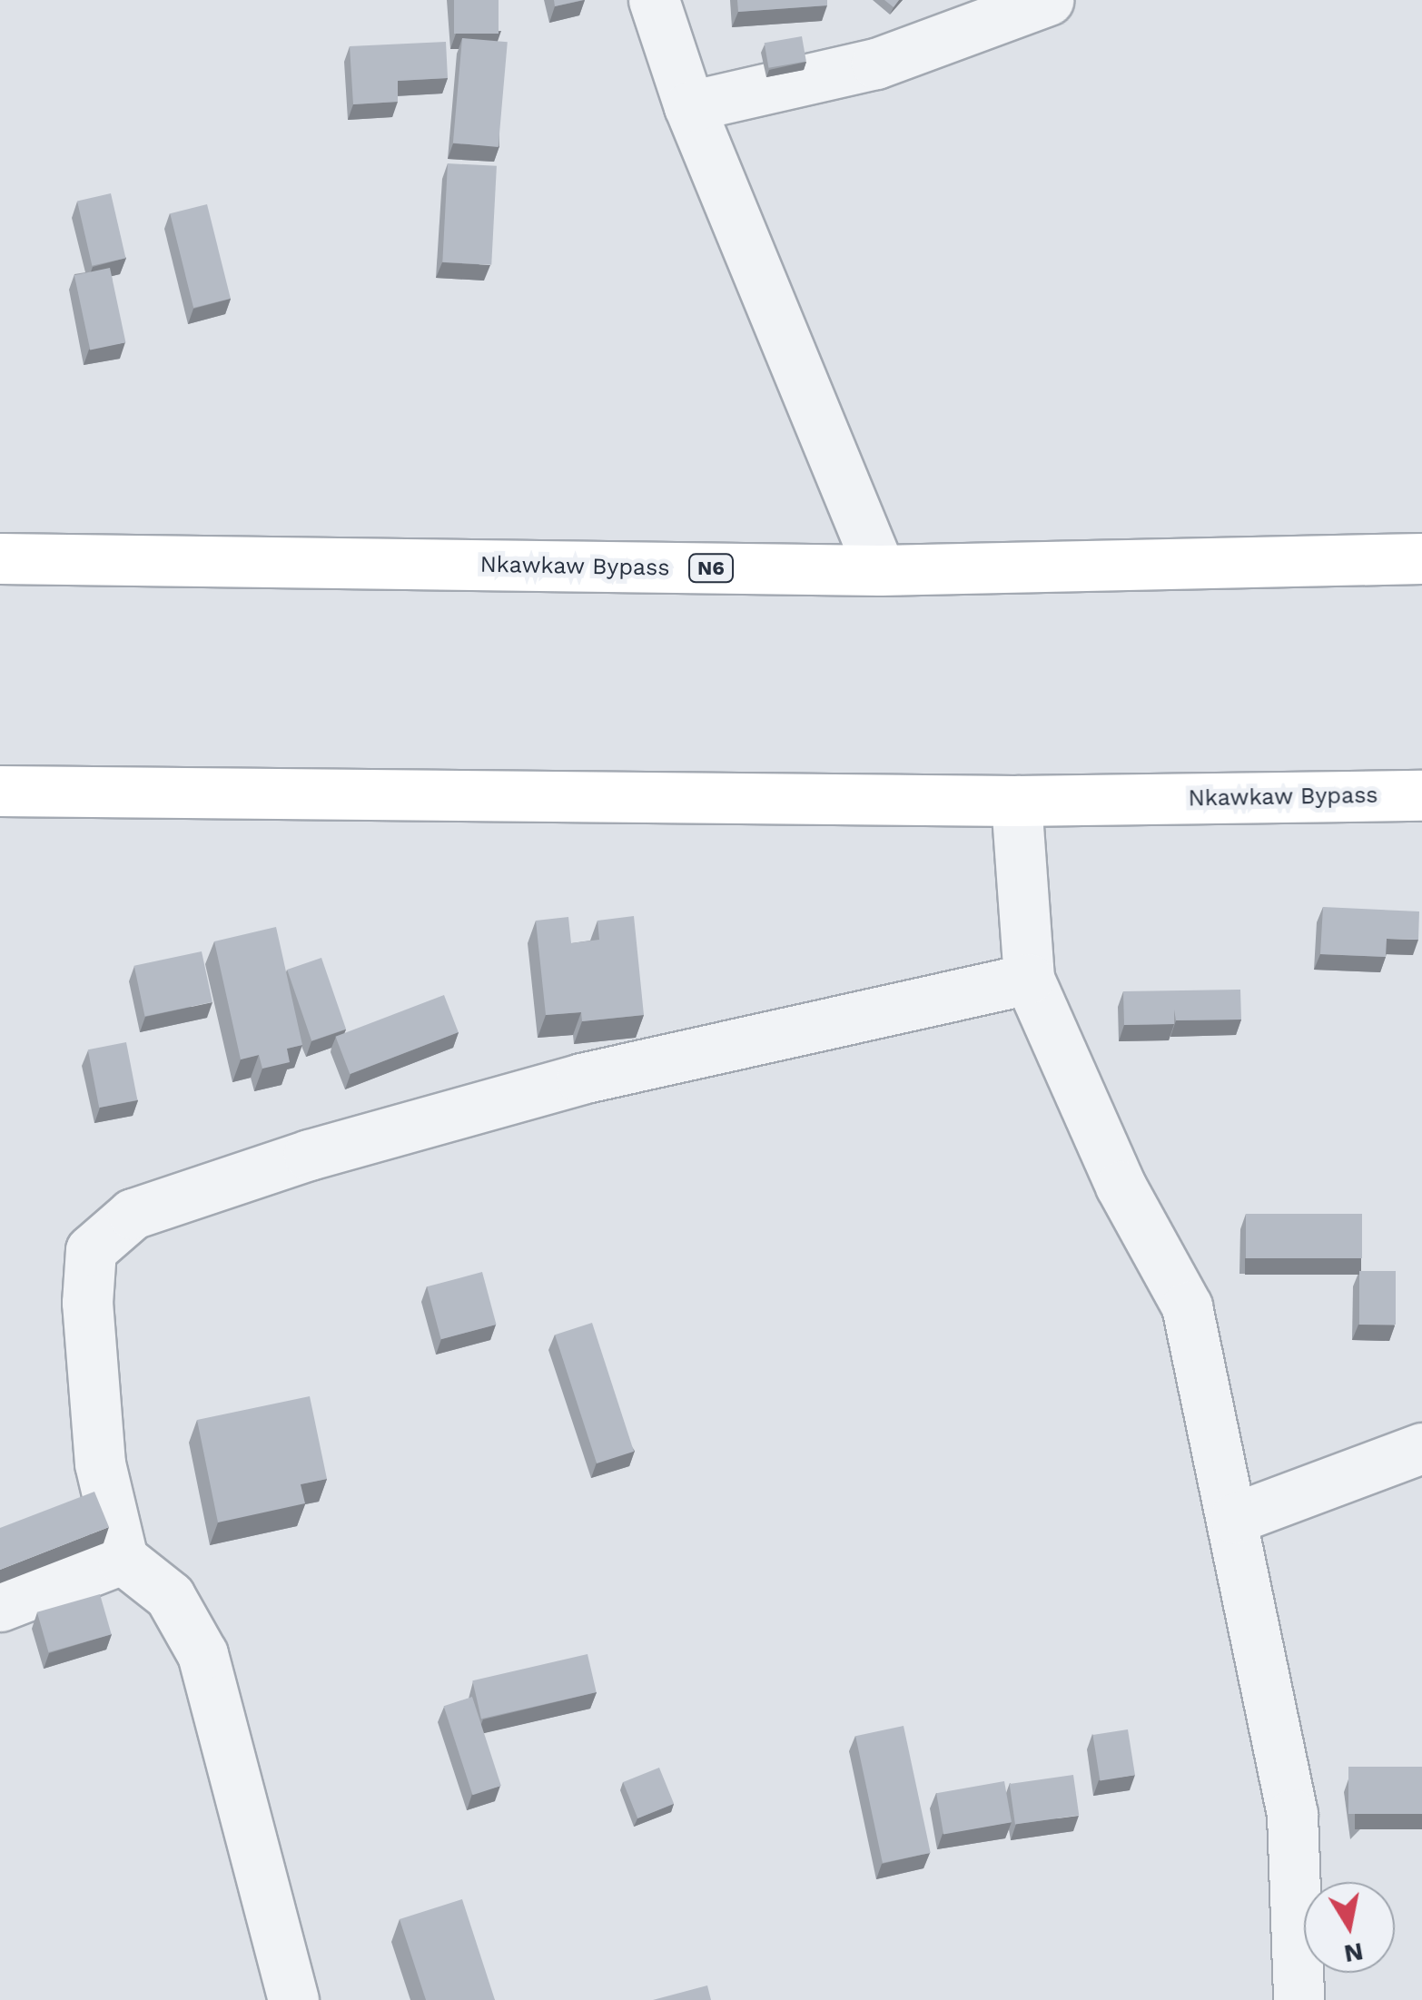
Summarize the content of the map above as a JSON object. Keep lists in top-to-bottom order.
{
  "streets": {
    "highway": ["Nkawkaw Bypass", "N6"]
  },
  "north": "bottom"
}
